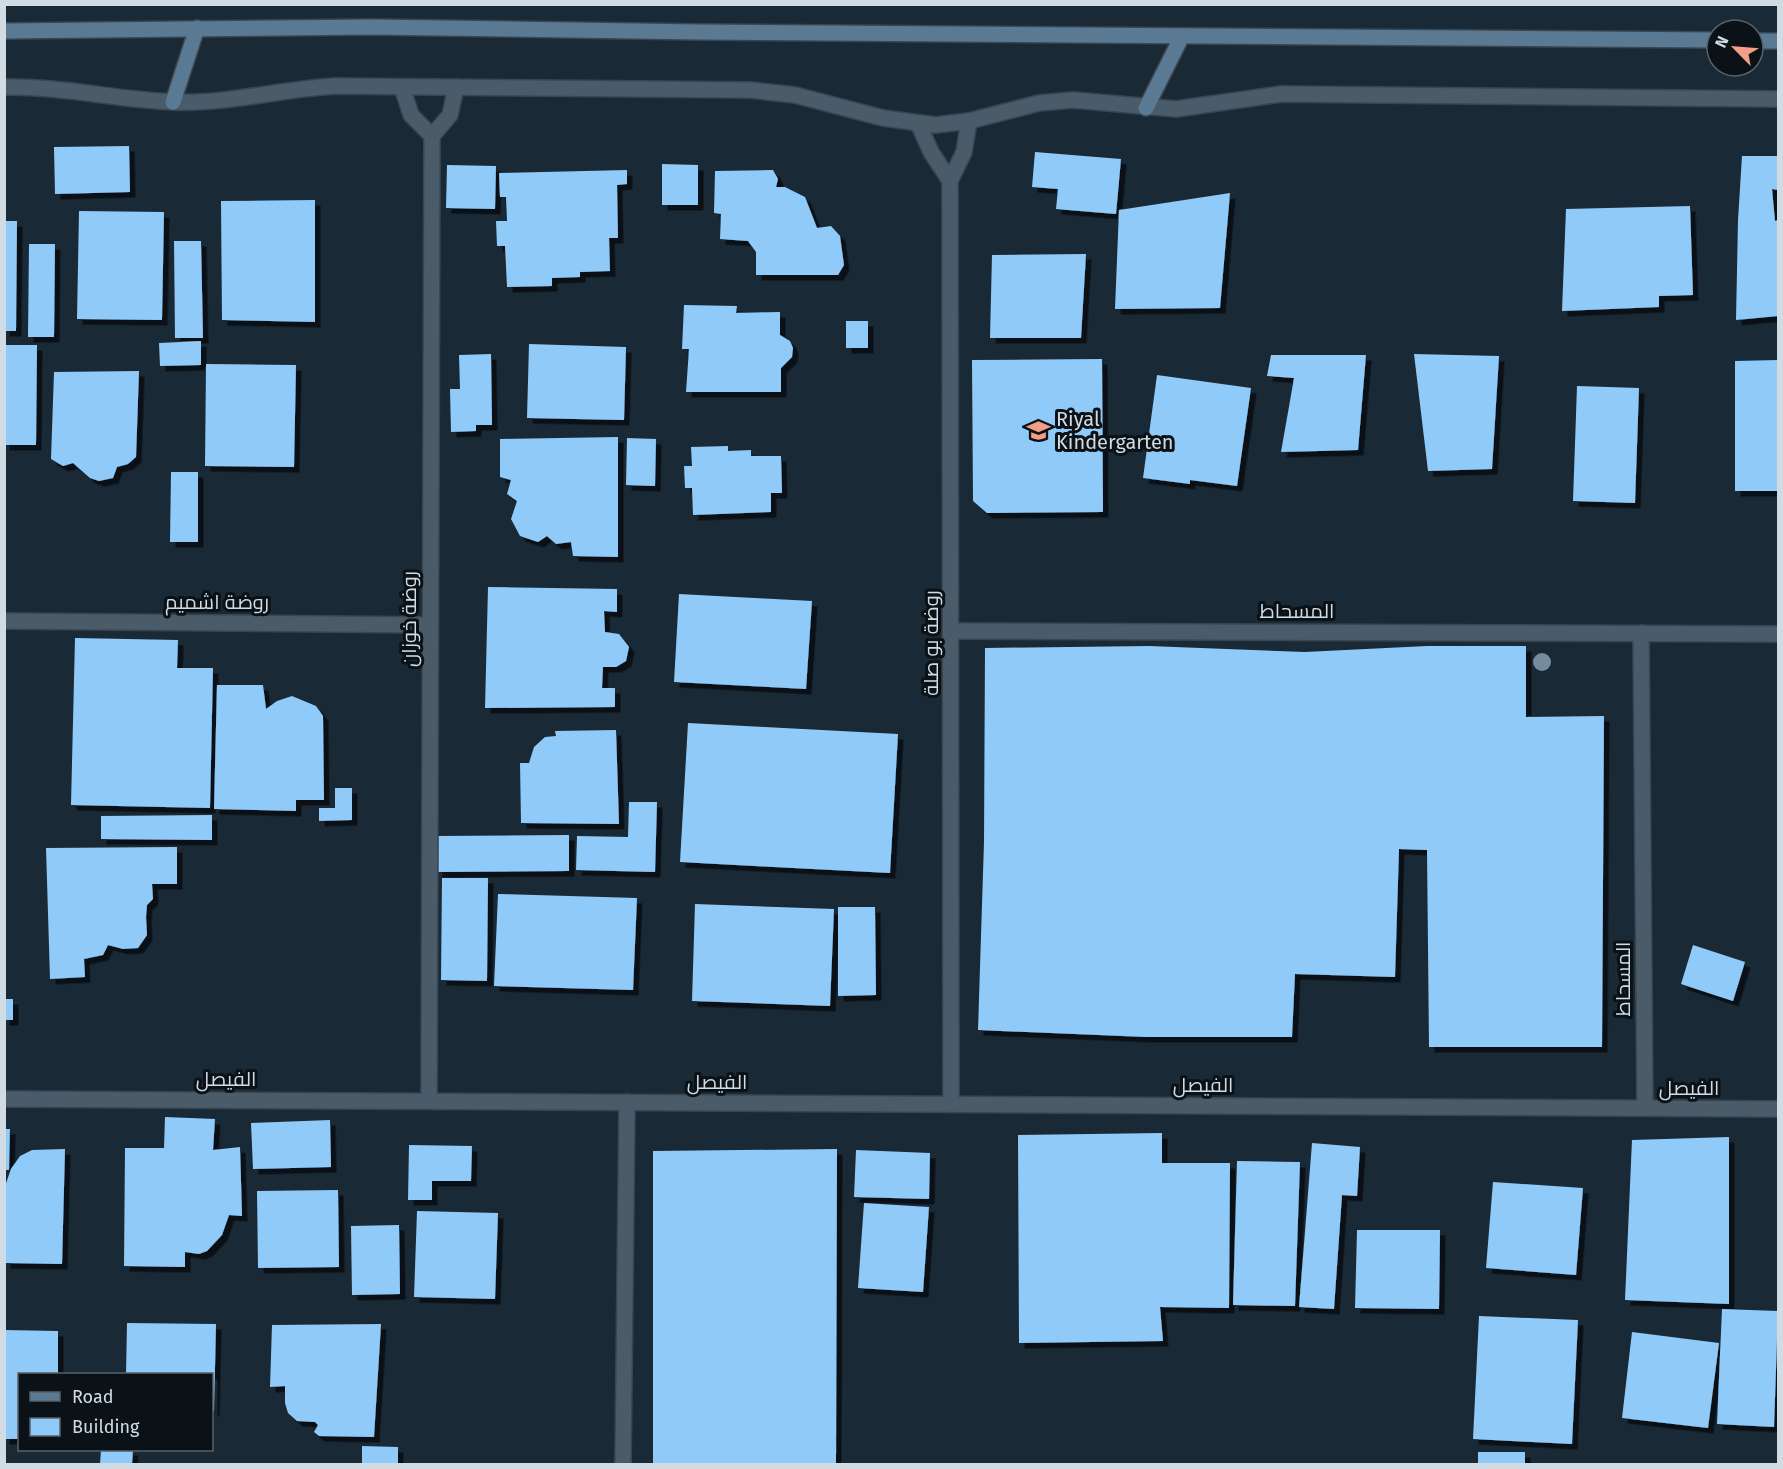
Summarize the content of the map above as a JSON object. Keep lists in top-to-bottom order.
{
  "streets": {
    "street": [
      "روضة اشميم",
      "المسحاط",
      "روضة خوزان",
      "روضة بو صلة",
      "الفيصل"
    ]
  },
  "crossings": [
    ["روضة اشميم", "روضة خوزان"],
    ["المسحاط", "روضة بو صلة"],
    ["المسحاط", "الفيصل"],
    ["روضة خوزان", "الفيصل"],
    ["روضة بو صلة", "الفيصل"]
  ],
  "places": {
    "school or university": ["Riyal Kindergarten"]
  },
  "legend": ["Road", "Building"],
  "north": "top left"
}
